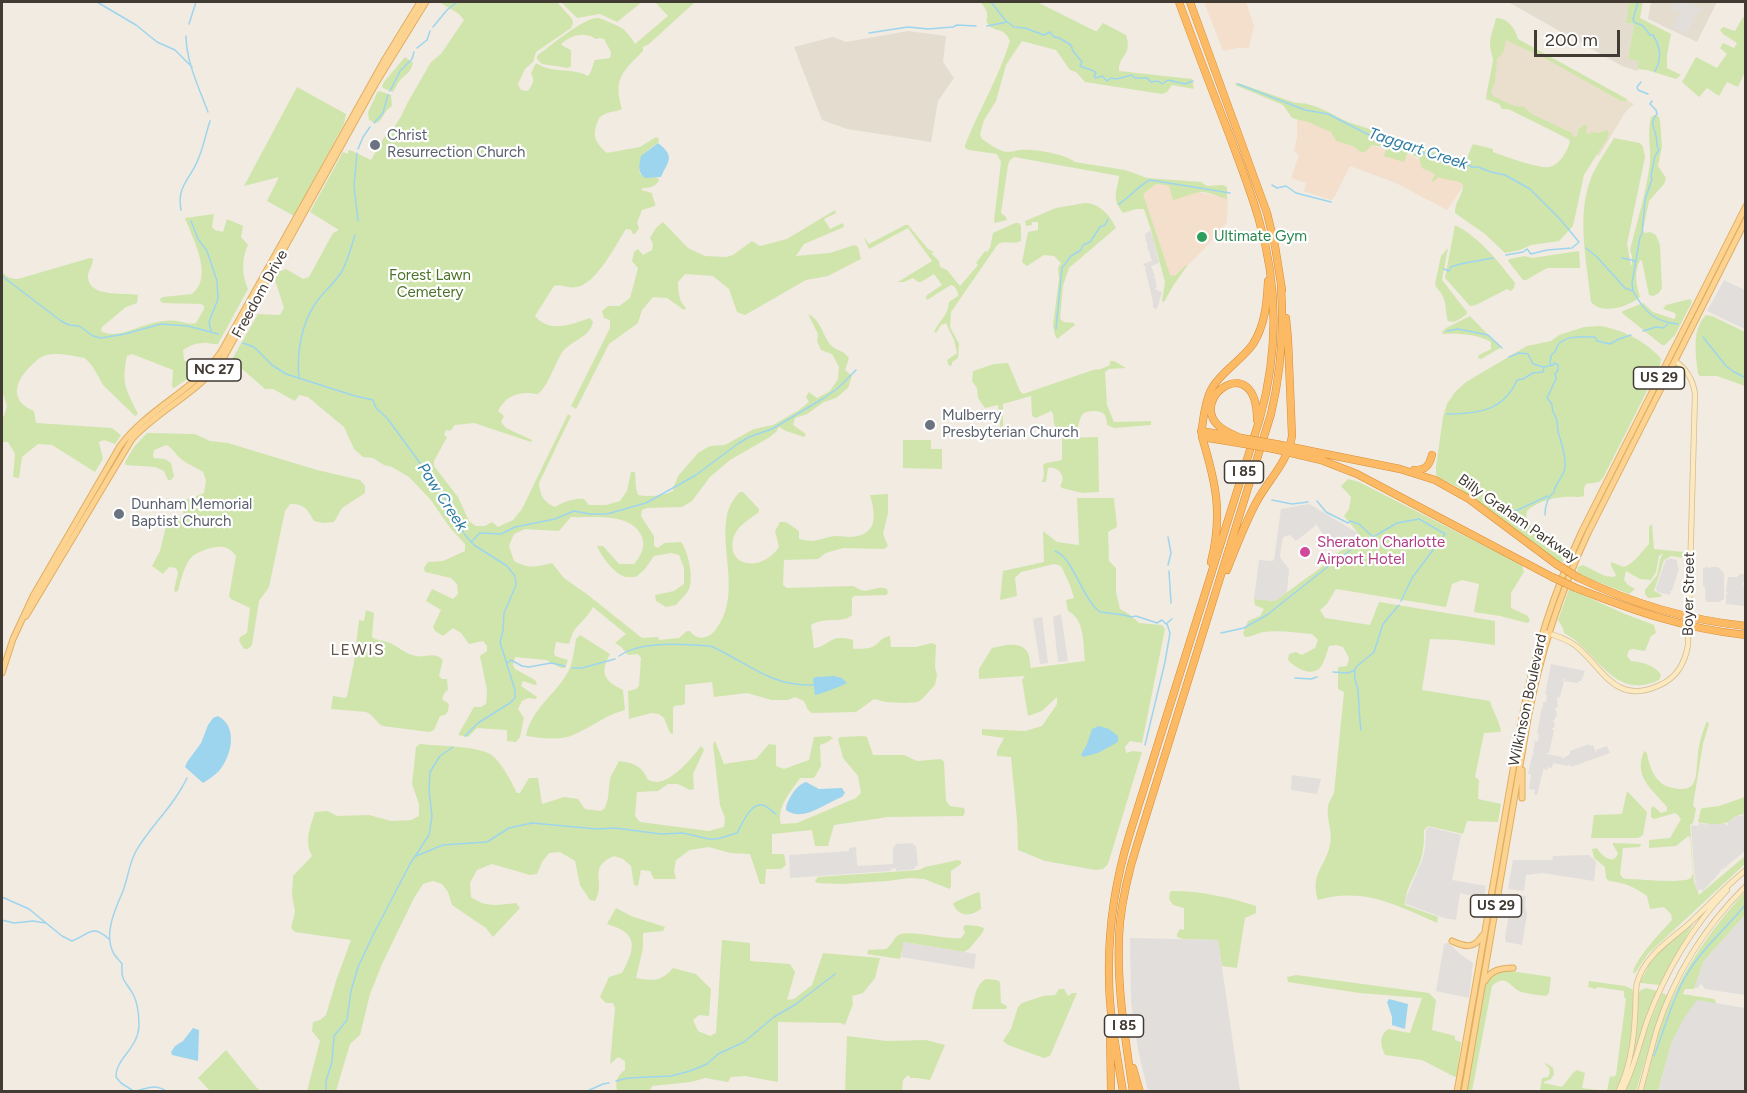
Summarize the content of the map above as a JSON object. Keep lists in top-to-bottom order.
{
  "streets": {
    "highway": ["I 85", "Billy Graham Parkway"],
    "main road": [
      "Freedom Drive",
      "NC 27",
      "US 29",
      "Boyer Street",
      "Wilkinson Boulevard"
    ]
  },
  "crossings": [
    ["Billy Graham Parkway", "Boyer Street"],
    ["Boyer Street", "Wilkinson Boulevard"]
  ],
  "districts": ["LEWIS"],
  "water": ["Taggart Creek", "Paw Creek"],
  "parks": ["Forest Lawn Cemetery"],
  "places": [
    "Christ Resurrection Church",
    "Ultimate Gym",
    "Mulberry Presbyterian Church",
    "Dunham Memorial Baptist Church",
    "Sheraton Charlotte Airport Hotel"
  ],
  "scale_bar": "200 m"
}
